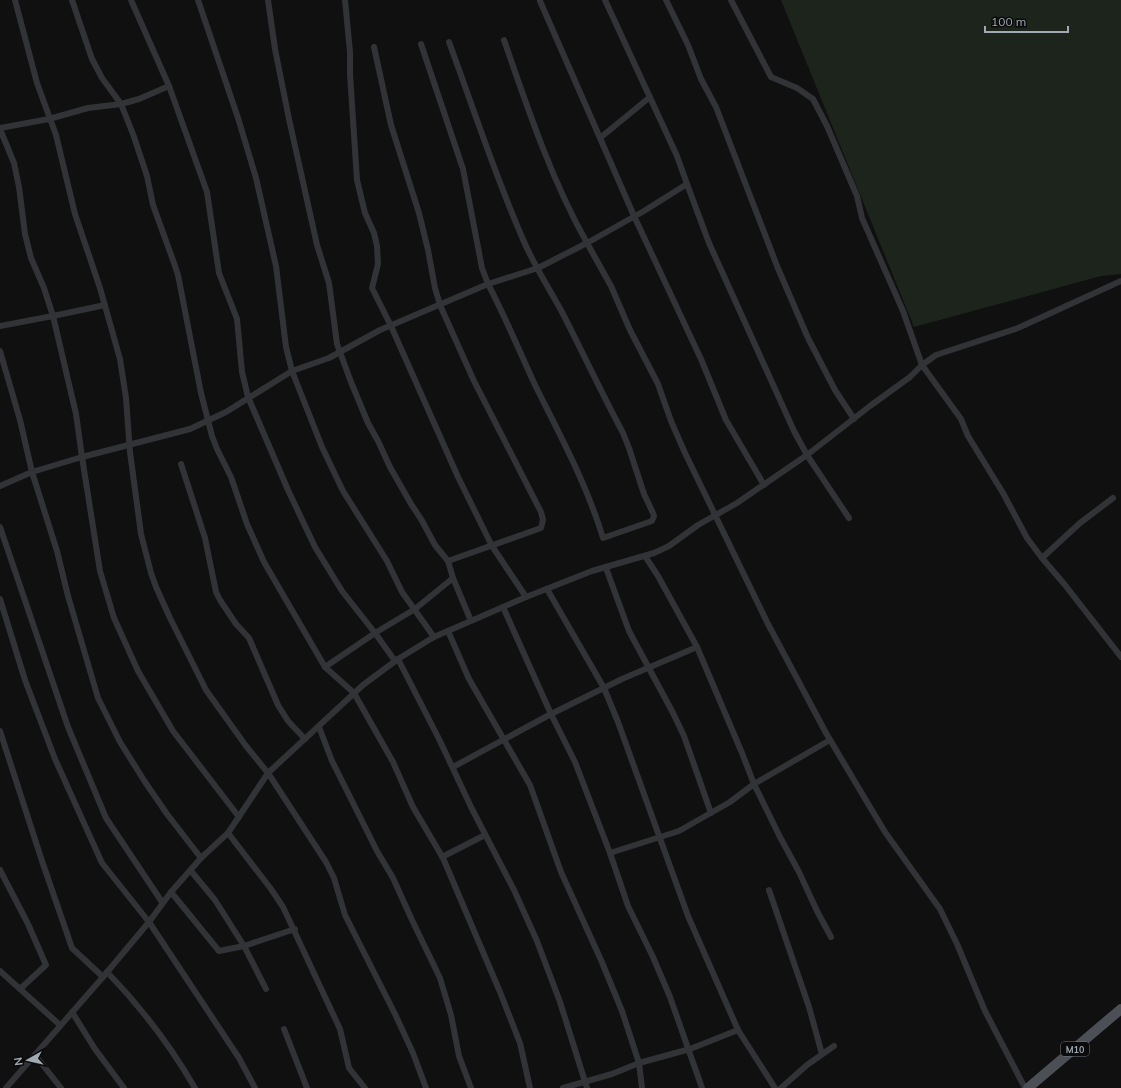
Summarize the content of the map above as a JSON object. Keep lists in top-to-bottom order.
{
  "streets": {
    "main road": ["M10"]
  },
  "scale_bar": "100 m",
  "north": "left"
}
